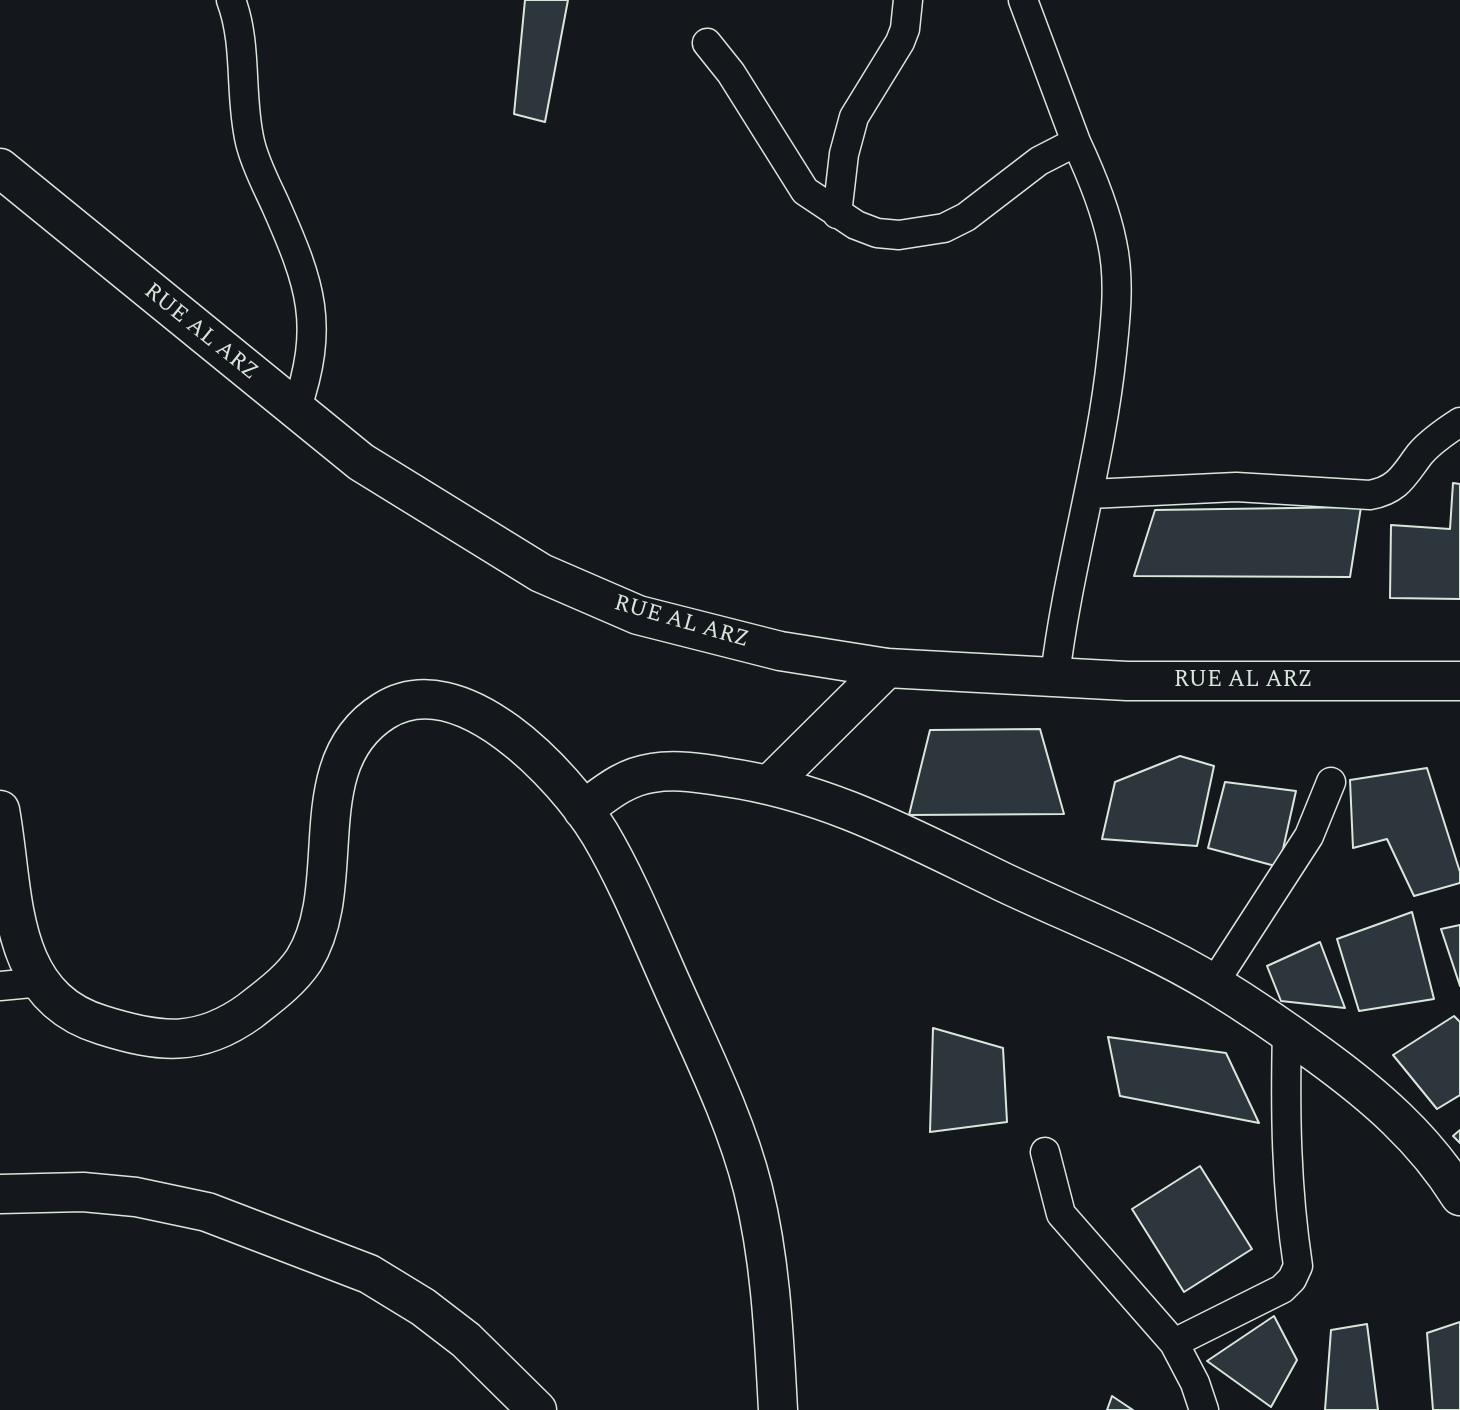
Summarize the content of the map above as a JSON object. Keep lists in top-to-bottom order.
{
  "streets": {
    "main road": ["RUE AL ARZ"]
  }
}
